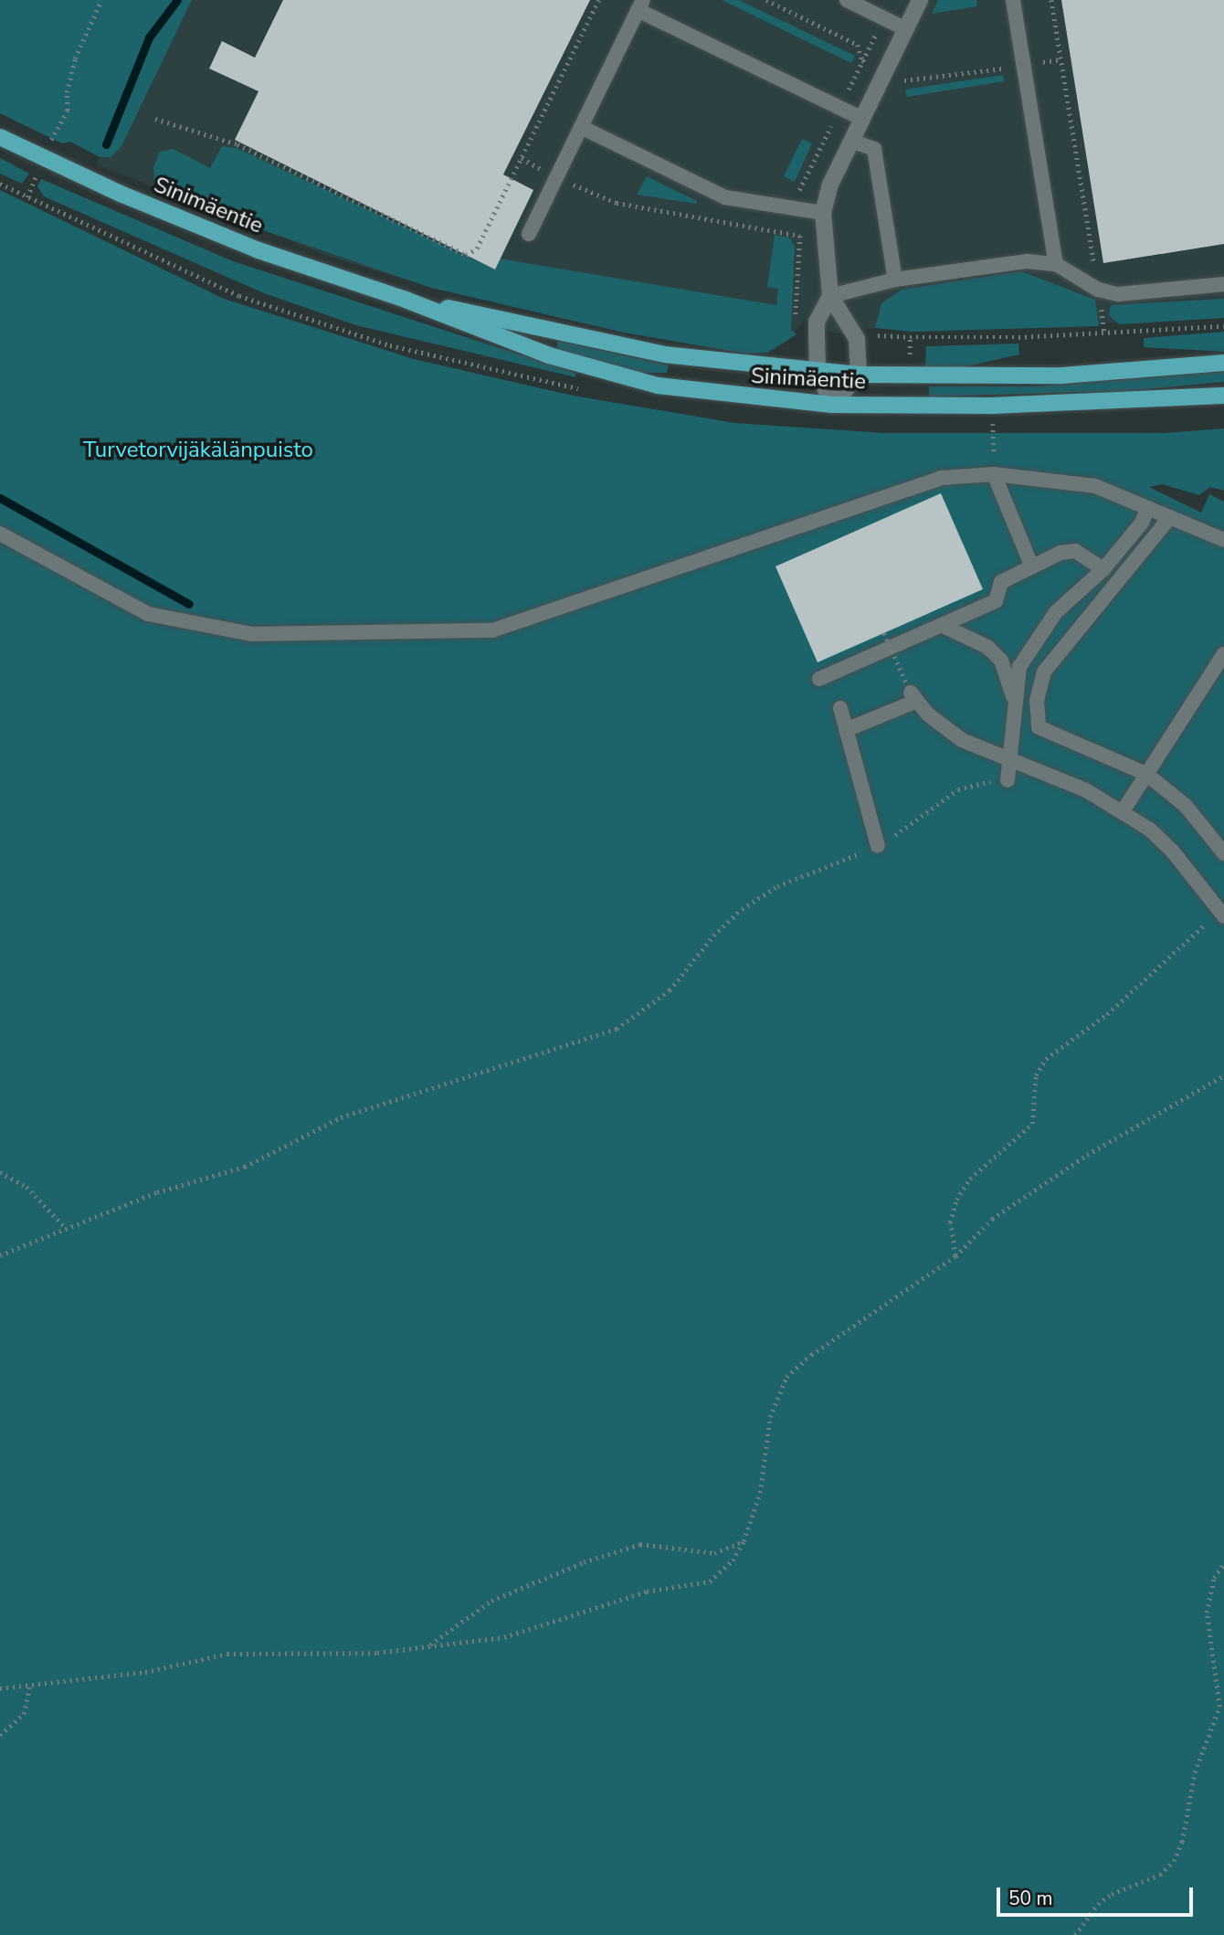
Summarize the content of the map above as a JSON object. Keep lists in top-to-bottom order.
{
  "streets": {
    "main road": ["Sinimäentie"]
  },
  "parks": ["Turvetorvijäkälänpuisto"],
  "scale_bar": "50 m"
}
